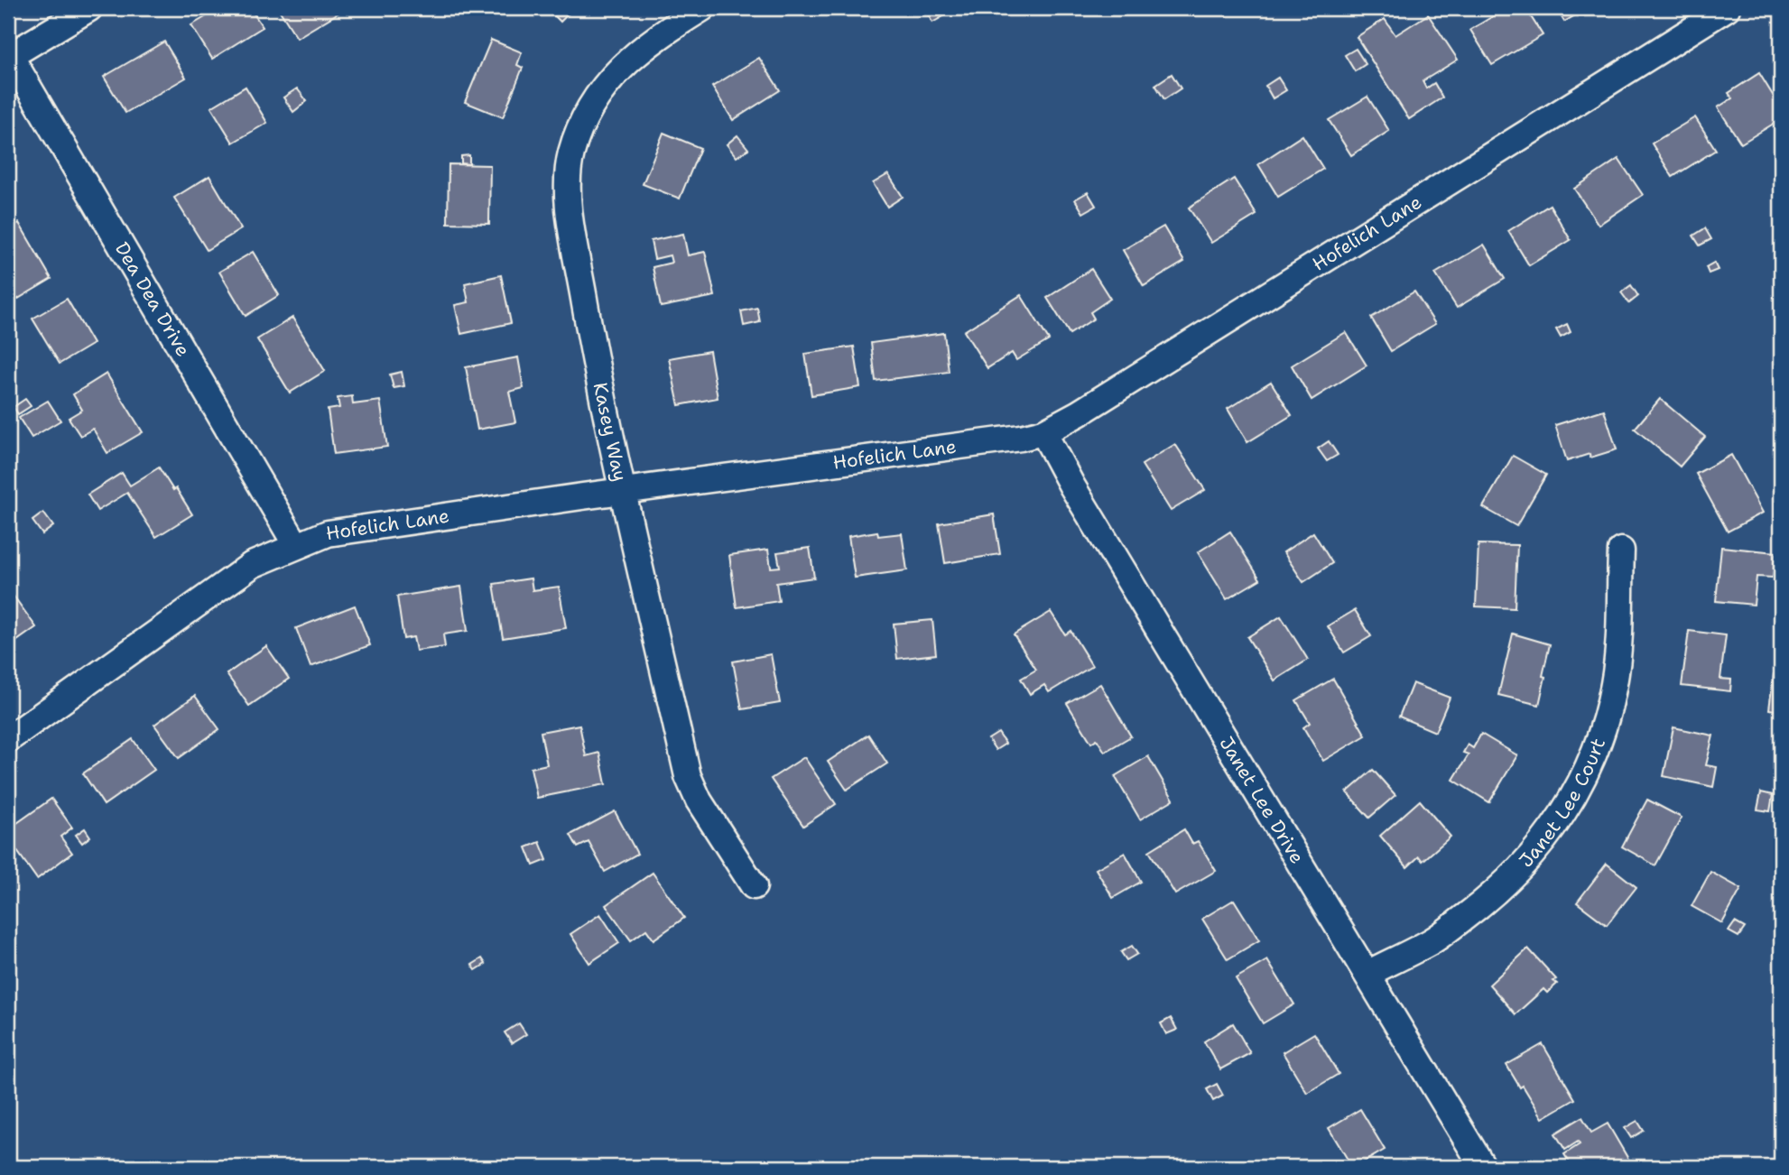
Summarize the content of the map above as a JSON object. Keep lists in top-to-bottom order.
{
  "streets": {
    "street": [
      "Hofelich Lane",
      "Dea Dea Drive",
      "Kasey Way",
      "Janet Lee Drive",
      "Janet Lee Court"
    ]
  },
  "crossings": [
    ["Hofelich Lane", "Dea Dea Drive"],
    ["Hofelich Lane", "Kasey Way"],
    ["Hofelich Lane", "Janet Lee Drive"],
    ["Janet Lee Drive", "Janet Lee Court"]
  ]
}
